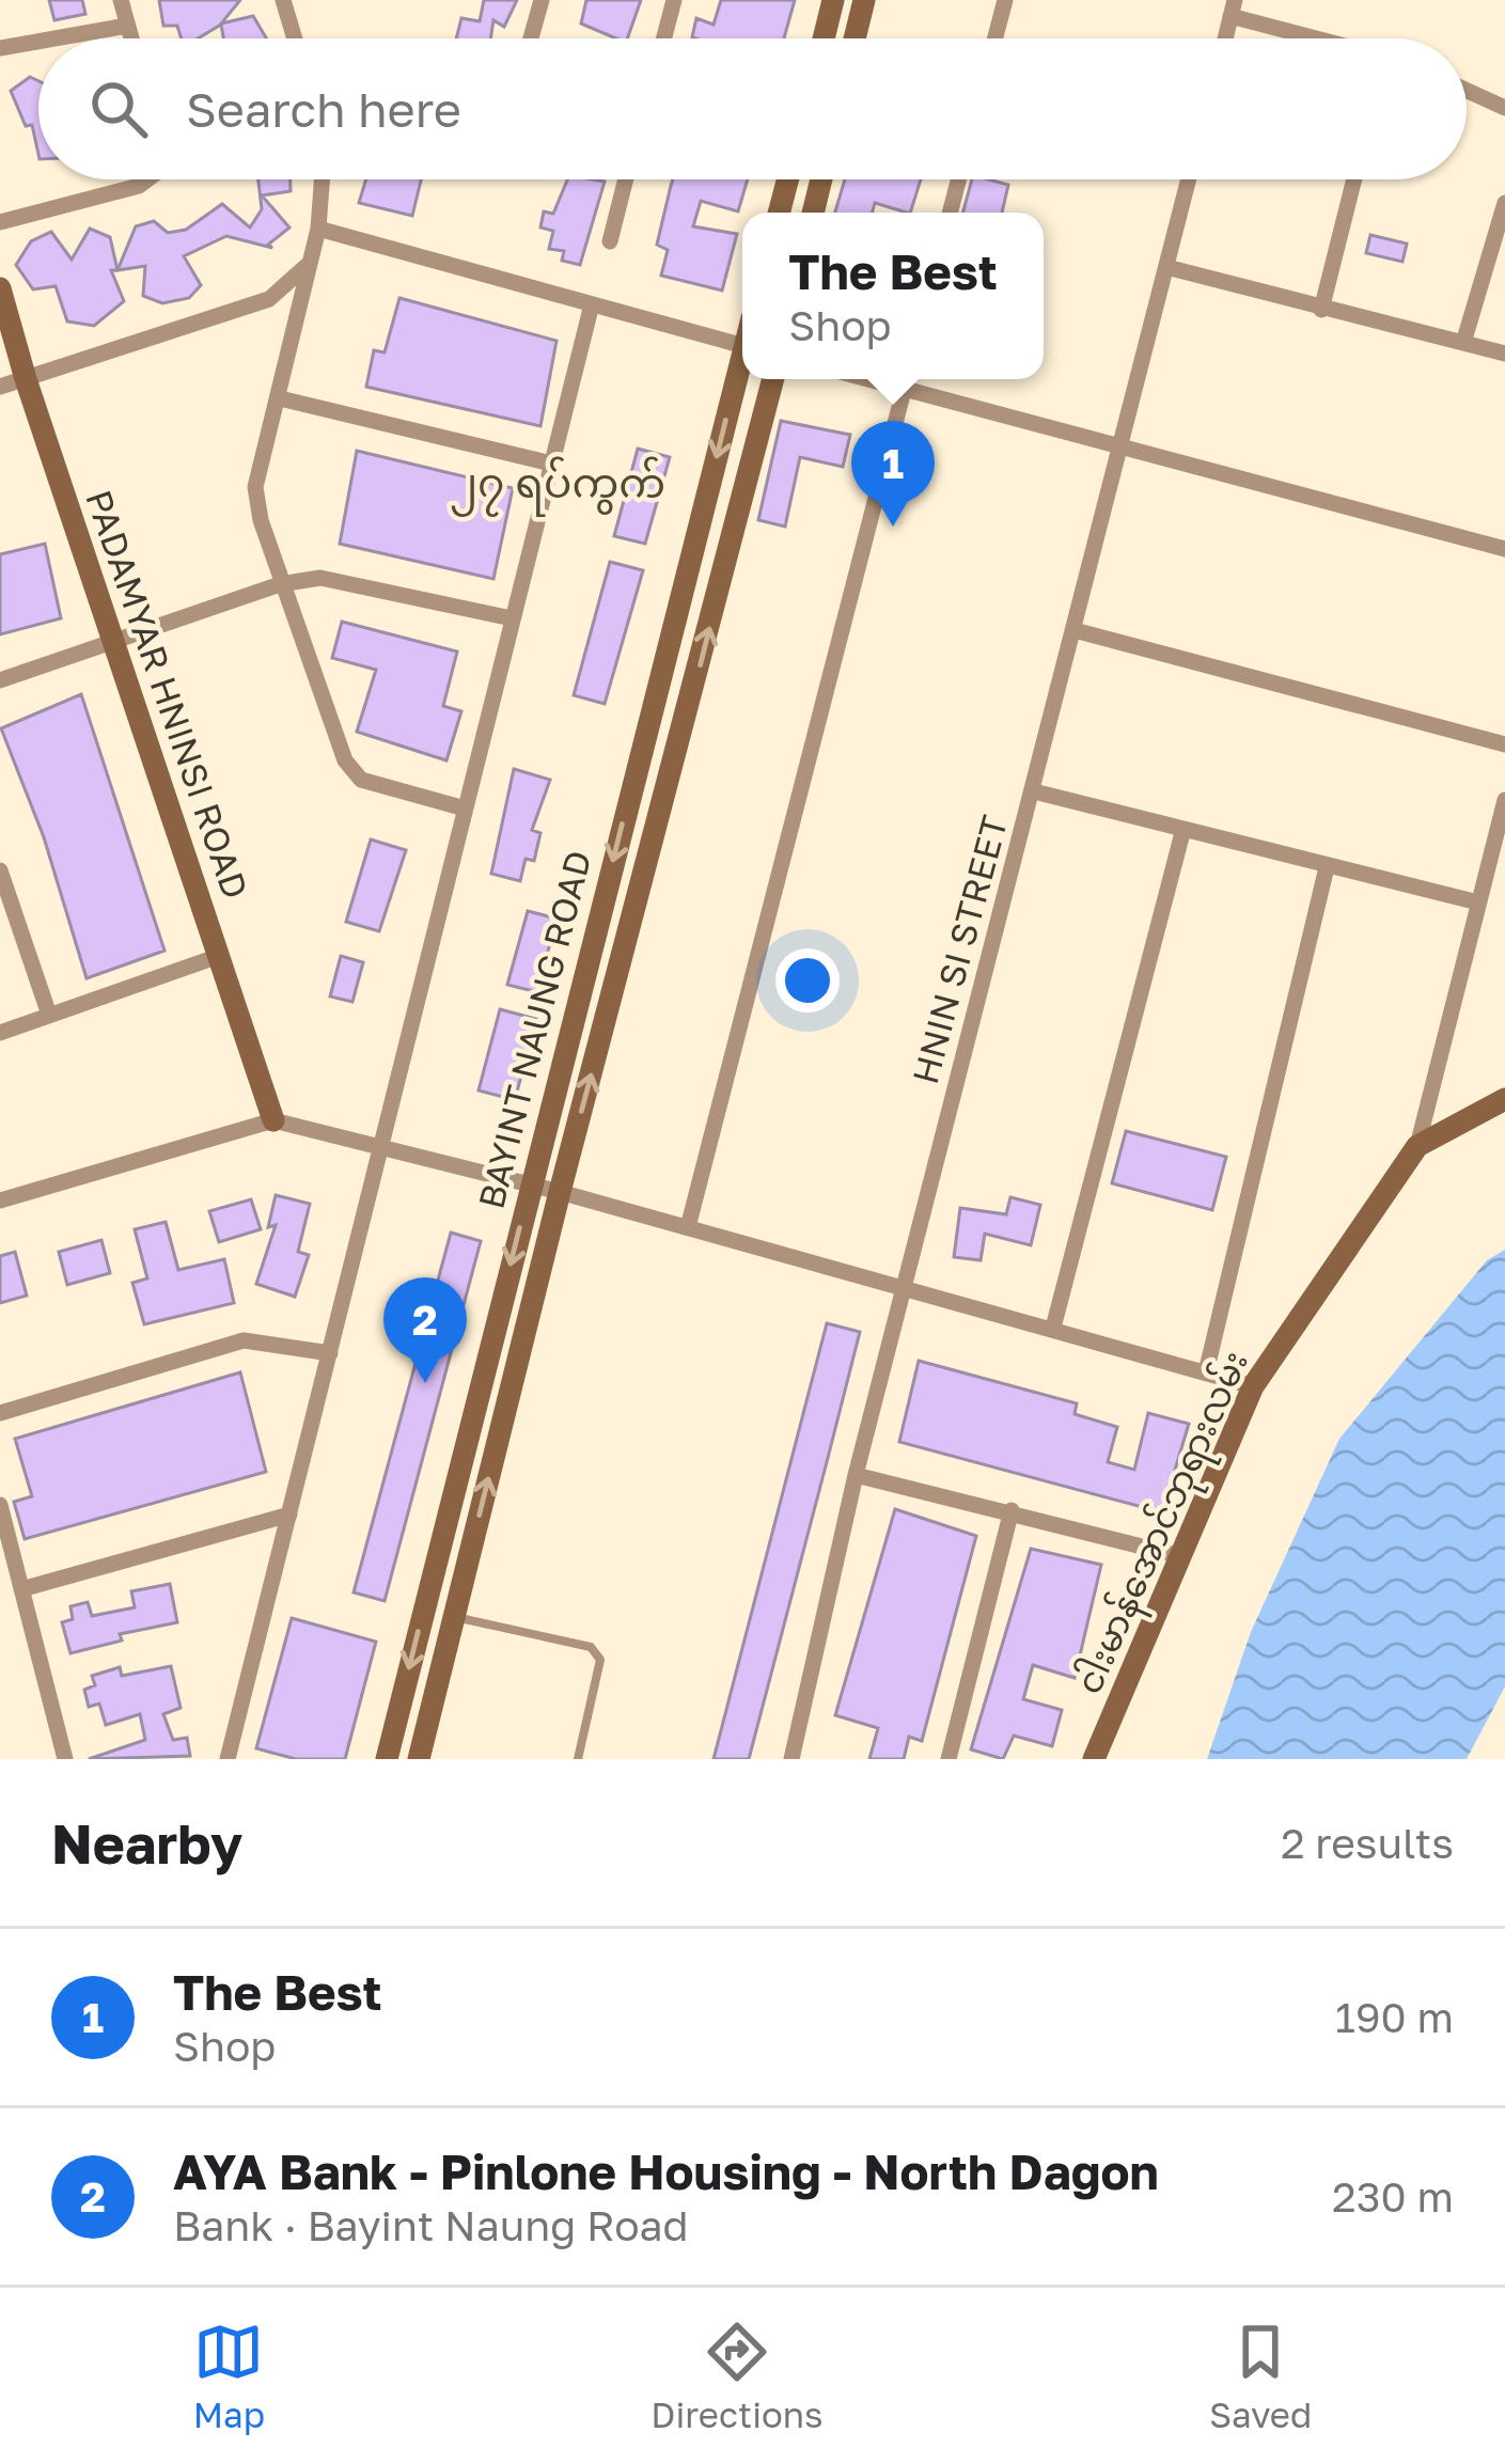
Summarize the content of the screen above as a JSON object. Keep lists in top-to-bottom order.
{
  "streets": {
    "main road": ["PADAMYAR HNINSI ROAD", "BAYINT NAUNG ROAD", "ငါးမာန်အောင်ဘုရားလမ်း"],
    "street": ["HNIN SI STREET"]
  },
  "districts": ["၂၇ ရပ်ကွက်"],
  "page": {
    "search": "Search here",
    "popup": ["The Best", "Shop"],
    "pins": ["1", "2"],
    "heading": ["Nearby", "2 results"],
    "list": [
      {
        "mark": "1",
        "name": "The Best",
        "note": "Shop",
        "value": "190 m"
      },
      {
        "mark": "2",
        "name": "AYA Bank - Pinlone Housing - North Dagon",
        "note": "Bank · Bayint Naung Road",
        "value": "230 m"
      }
    ],
    "nav": ["Map", "Directions", "Saved"]
  }
}
